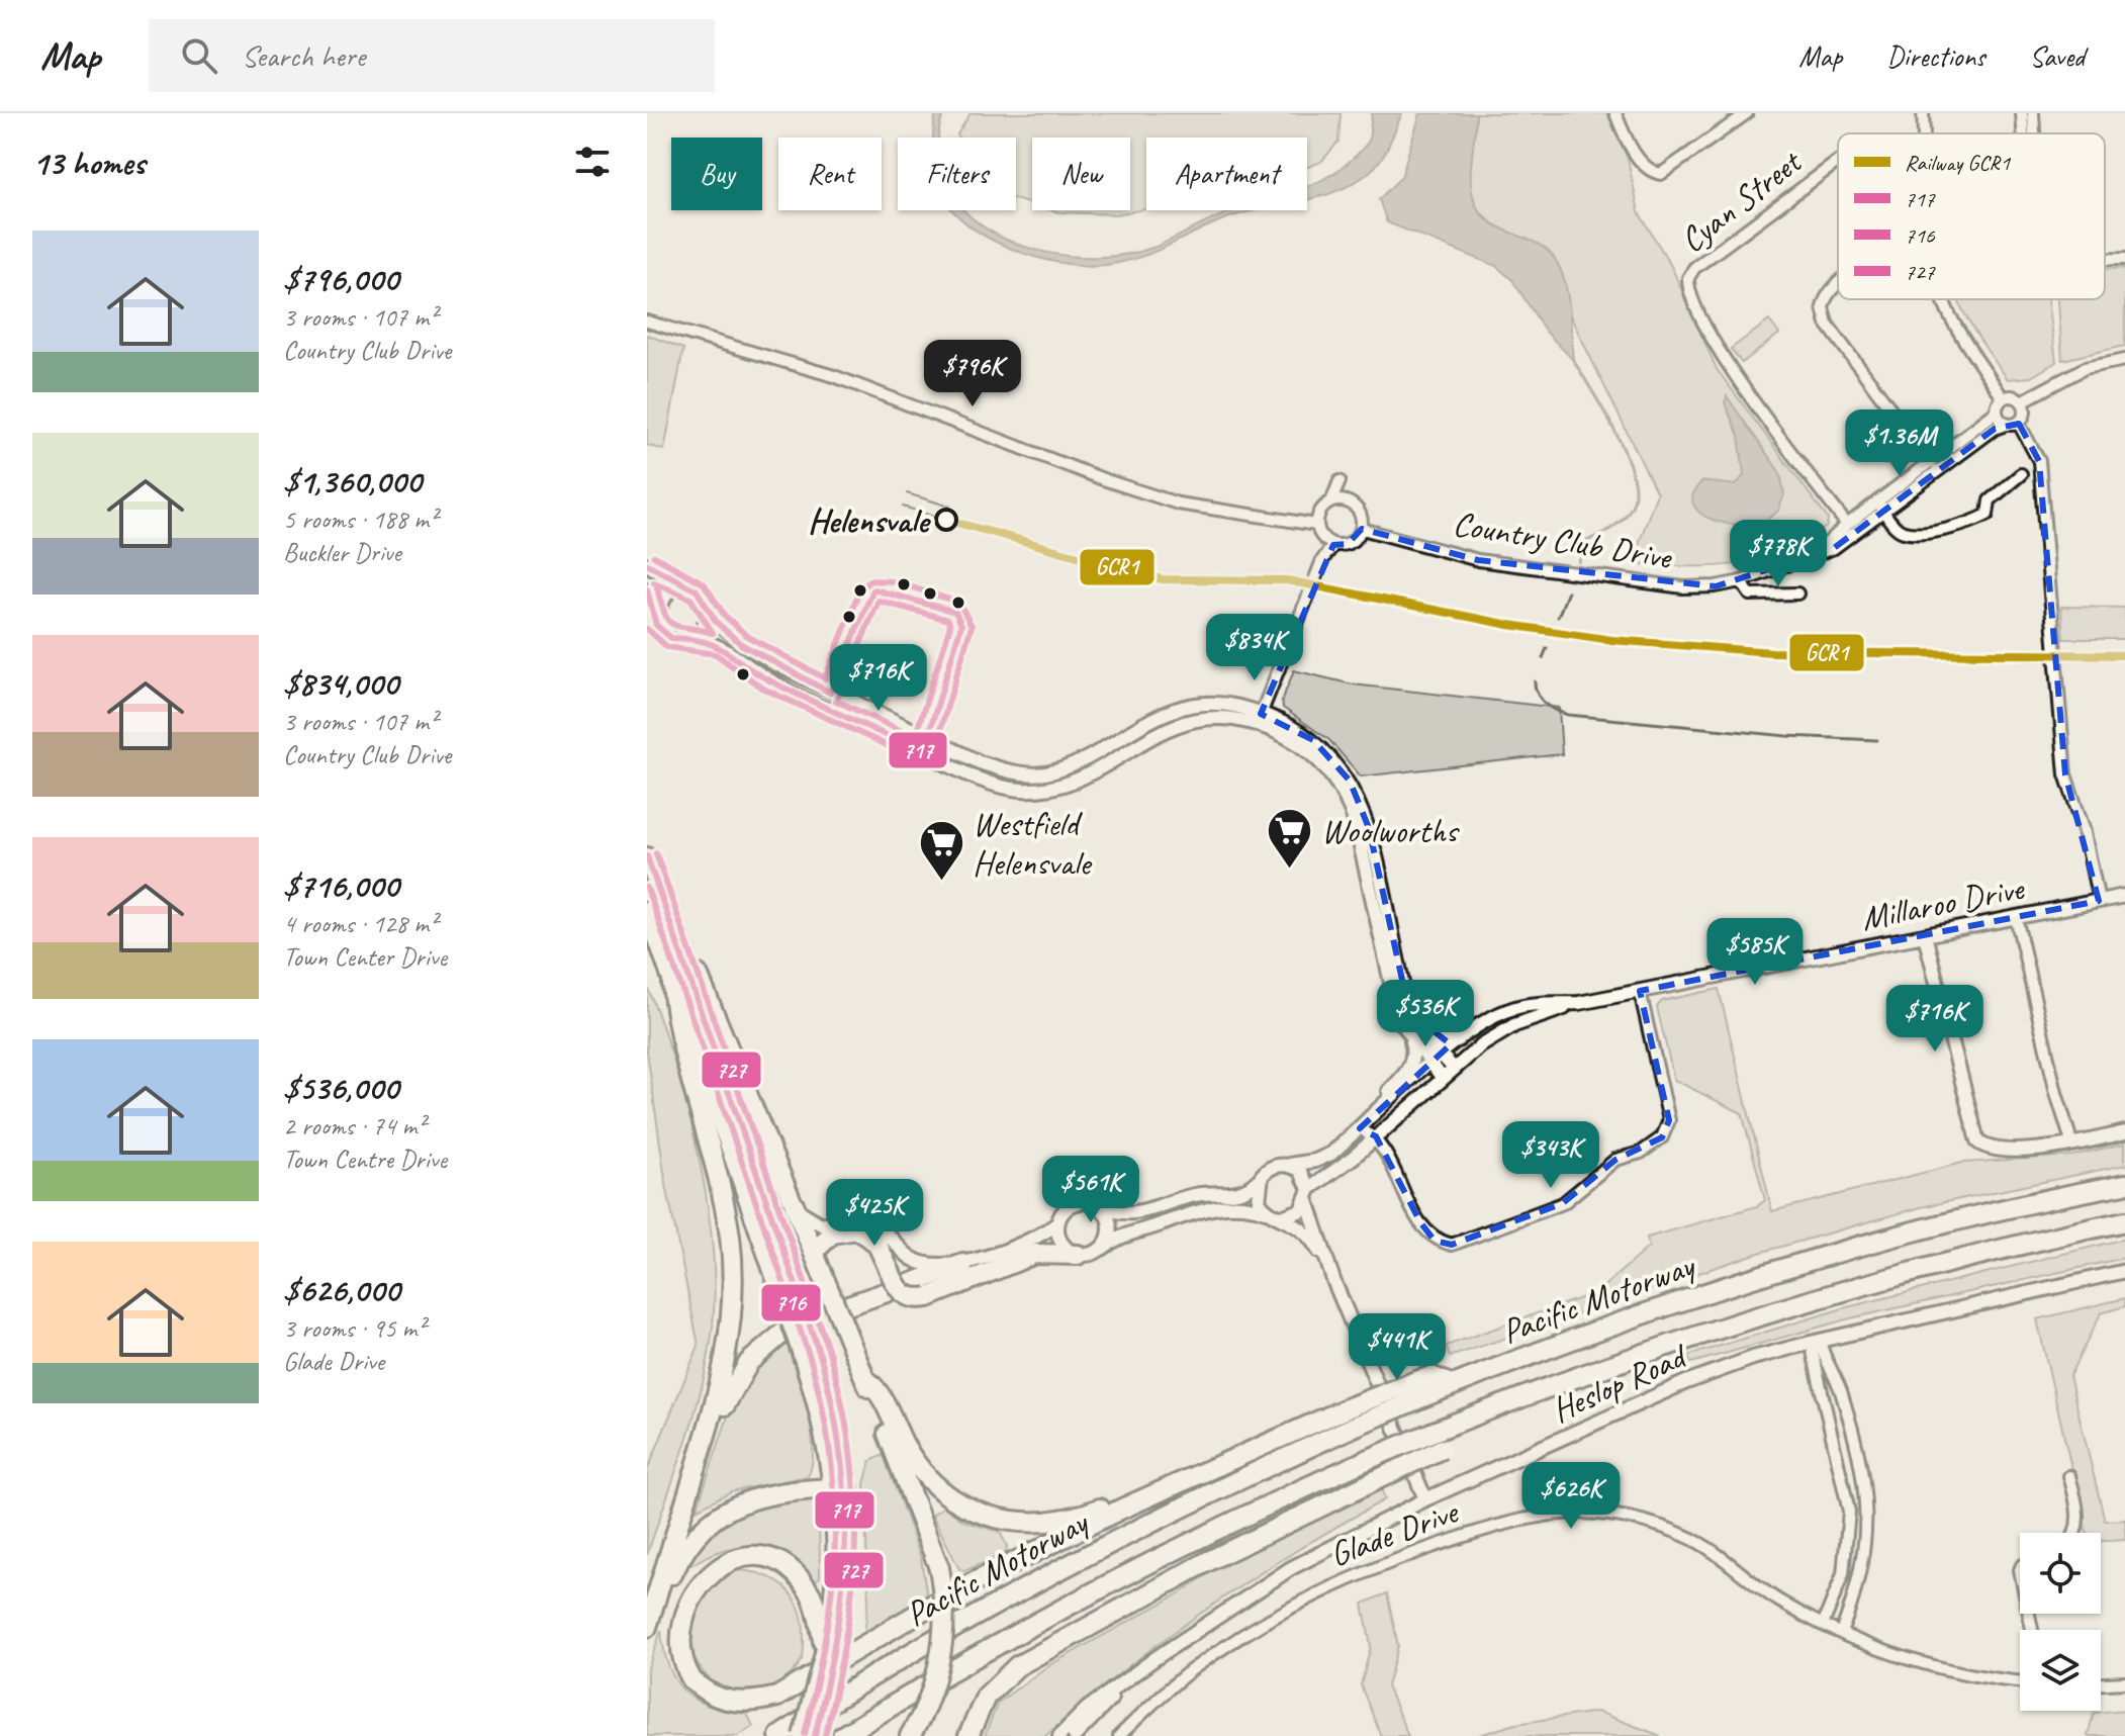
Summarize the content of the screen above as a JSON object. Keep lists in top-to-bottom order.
{
  "streets": {
    "highway": ["Pacific Motorway"],
    "street": [
      "Cyan Street",
      "Country Club Drive",
      "Millaroo Drive",
      "Heslop Road",
      "Glade Drive"
    ]
  },
  "places": {
    "other": ["Helensvale"],
    "supermarket": ["Woolworths", "Westfield Helensvale"]
  },
  "lines": [
    "rail line GCR1",
    "transit line 727",
    "transit line 717",
    "transit line 716"
  ],
  "legend": [
    "Railway GCR1",
    "717",
    "716",
    "727"
  ],
  "page": {
    "header": "Map",
    "search": "Search here",
    "nav": ["Map", "Directions", "Saved"],
    "heading": "13 homes",
    "chip": [
      "Buy",
      "Rent",
      "Filters",
      "New",
      "Apartment"
    ],
    "list": [
      {
        "name": "$796,000",
        "note": "3 rooms · 107 m² · Country Club Drive"
      },
      {
        "name": "$1,360,000",
        "note": "5 rooms · 188 m² · Buckler Drive"
      },
      {
        "name": "$834,000",
        "note": "3 rooms · 107 m² · Country Club Drive"
      },
      {
        "name": "$716,000",
        "note": "4 rooms · 128 m² · Town Center Drive"
      },
      {
        "name": "$536,000",
        "note": "2 rooms · 74 m² · Town Centre Drive"
      },
      {
        "name": "$626,000",
        "note": "3 rooms · 95 m² · Glade Drive"
      }
    ],
    "price": [
      "$796K",
      "$1.36M",
      "$778K",
      "$834K",
      "$716K",
      "$585K",
      "$536K",
      "$716K",
      "$343K",
      "$561K",
      "$425K",
      "$441K",
      "$626K"
    ]
  }
}
